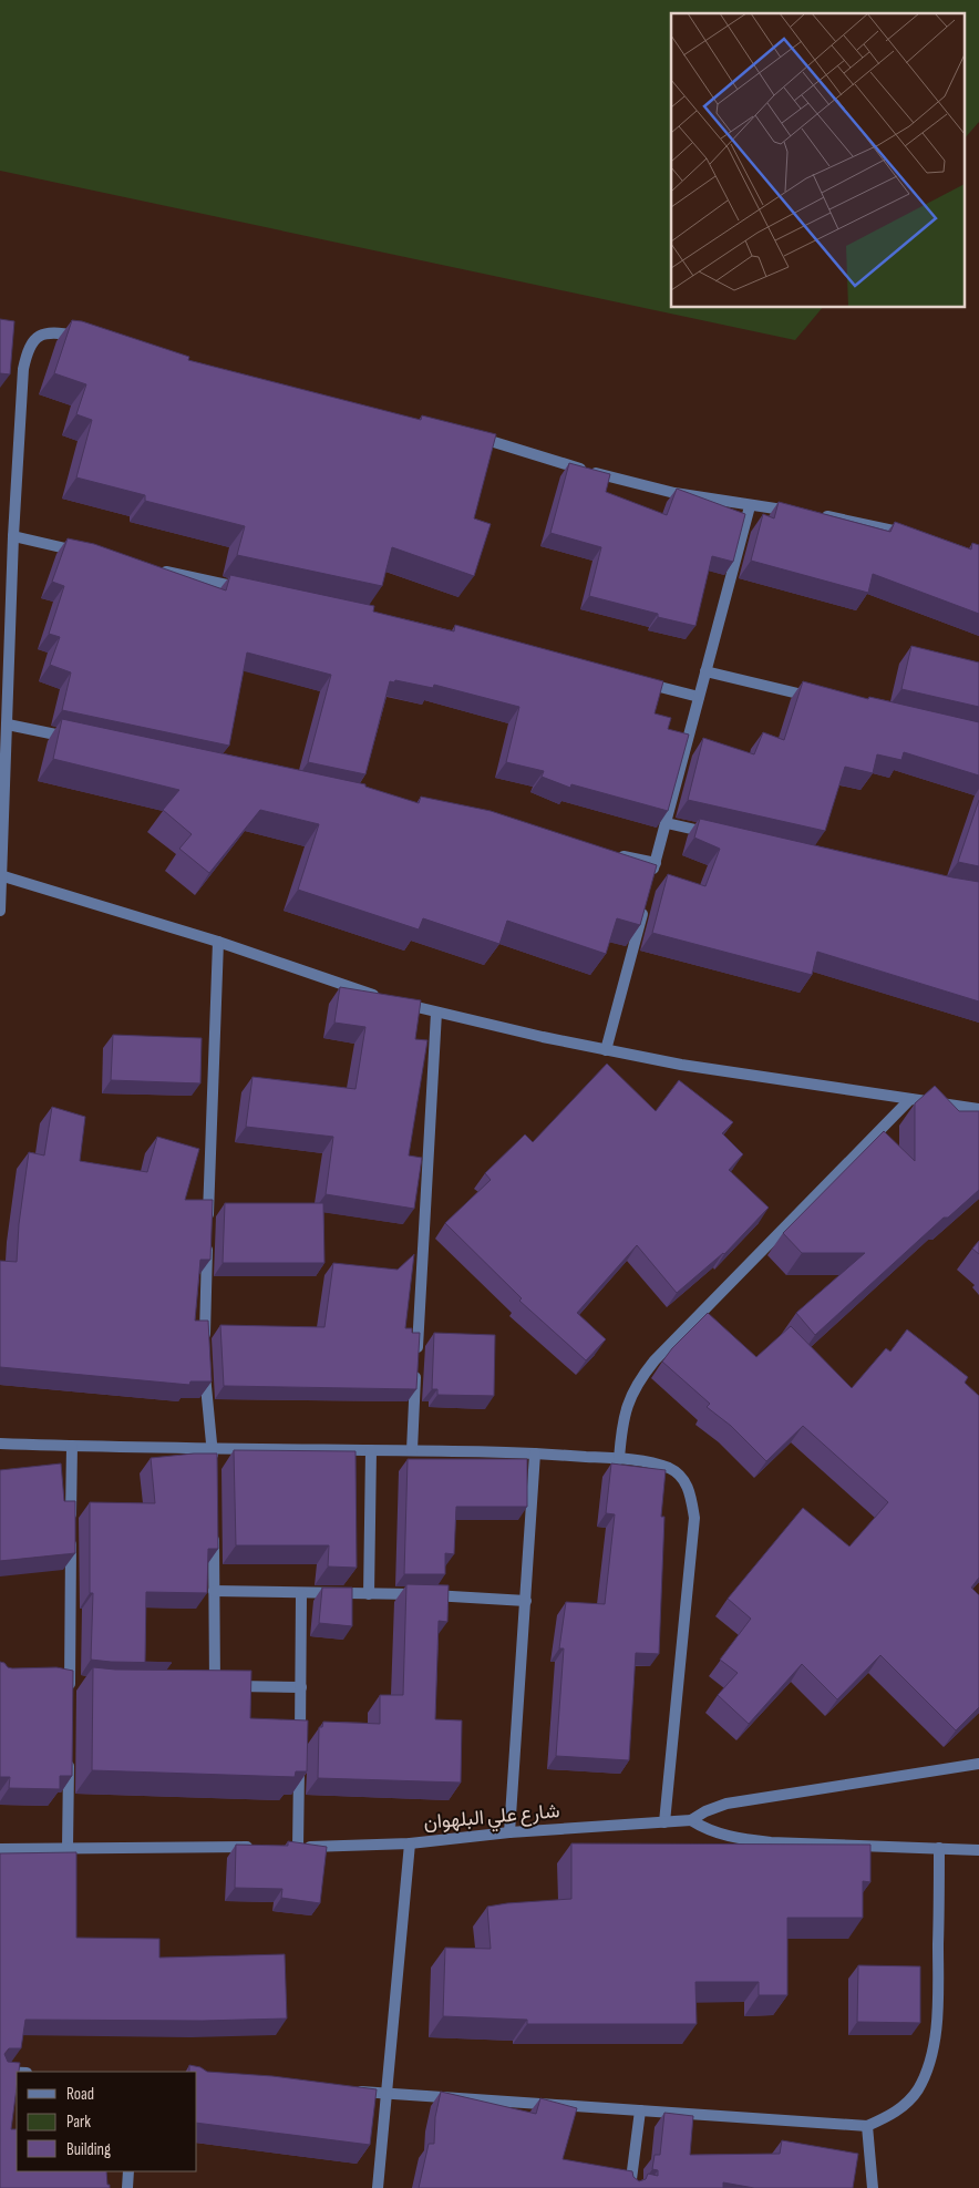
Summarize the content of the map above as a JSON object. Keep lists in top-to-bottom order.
{
  "streets": {
    "street": ["شارع علي البلهوان"]
  },
  "legend": ["Road", "Park", "Building"]
}
